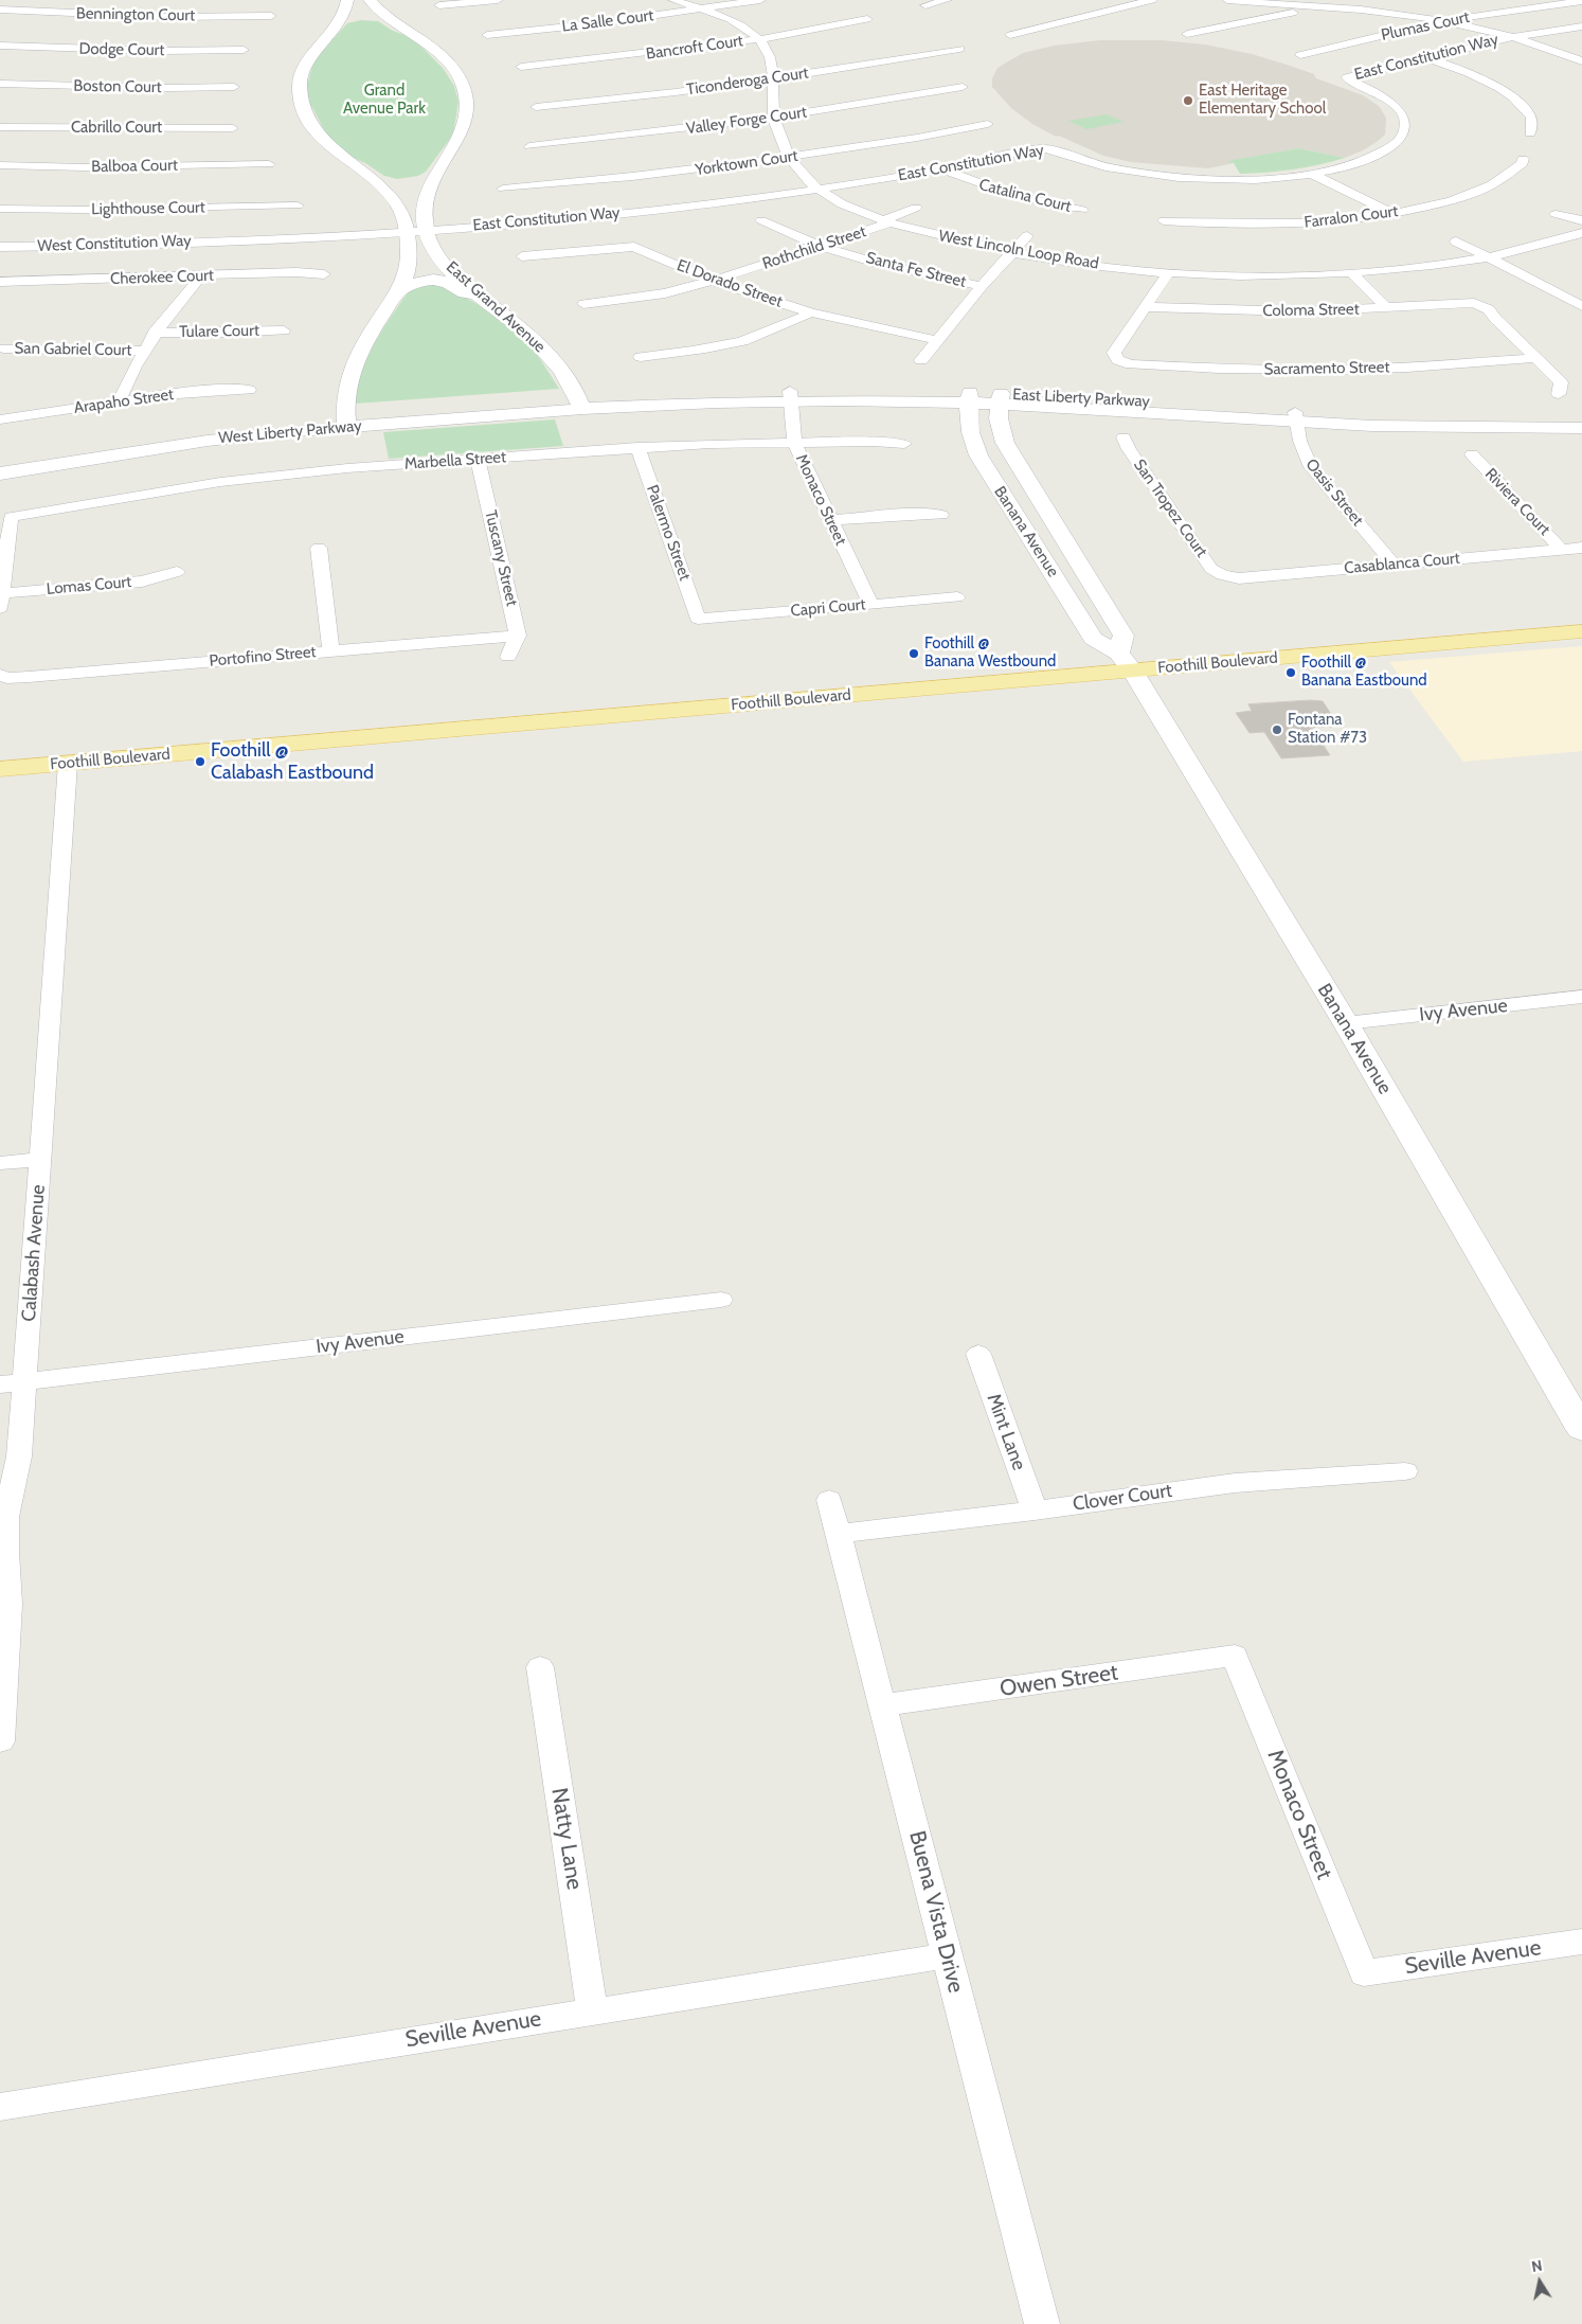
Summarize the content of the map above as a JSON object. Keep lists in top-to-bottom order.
{
  "streets": {
    "main road": ["Foothill Boulevard"],
    "street": [
      "Bennington Court",
      "La Salle Court",
      "Plumas Court",
      "Bancroft Court",
      "Dodge Court",
      "East Constitution Way",
      "Ticonderoga Court",
      "Boston Court",
      "Valley Forge Court",
      "Cabrillo Court",
      "Yorktown Court",
      "Balboa Court",
      "Catalina Court",
      "Lighthouse Court",
      "Farralon Court",
      "West Constitution Way",
      "Rothchild Street",
      "West Lincoln Loop Road",
      "Santa Fe Street",
      "Cherokee Court",
      "El Dorado Street",
      "East Grand Avenue",
      "Coloma Street",
      "Tulare Court",
      "San Gabriel Court",
      "Sacramento Street",
      "East Liberty Parkway",
      "Arapaho Street",
      "West Liberty Parkway",
      "Marbella Street",
      "Oasis Street",
      "Monaco Street",
      "Riviera Court",
      "San Tropez Court",
      "Banana Avenue",
      "Palermo Street",
      "Tuscany Street",
      "Casablanca Court",
      "Lomas Court",
      "Capri Court",
      "Portofino Street",
      "Ivy Avenue",
      "Calabash Avenue",
      "Mint Lane",
      "Clover Court",
      "Owen Street",
      "Natty Lane",
      "Buena Vista Drive",
      "Seville Avenue"
    ]
  },
  "crossings": [
    ["La Salle Court", "West Lincoln Loop Road"],
    ["Bancroft Court", "West Lincoln Loop Road"],
    ["East Constitution Way", "Catalina Court"],
    ["East Constitution Way", "West Constitution Way"],
    ["East Constitution Way", "West Lincoln Loop Road"],
    ["East Constitution Way", "East Grand Avenue"],
    ["Ticonderoga Court", "West Lincoln Loop Road"],
    ["Valley Forge Court", "West Lincoln Loop Road"],
    ["Yorktown Court", "West Lincoln Loop Road"],
    ["Rothchild Street", "West Lincoln Loop Road"],
    ["Rothchild Street", "Santa Fe Street"],
    ["Rothchild Street", "El Dorado Street"],
    ["East Grand Avenue", "East Liberty Parkway"],
    ["East Grand Avenue", "West Liberty Parkway"],
    ["Coloma Street", "Sacramento Street"],
    ["East Liberty Parkway", "West Liberty Parkway"],
    ["East Liberty Parkway", "Oasis Street"],
    ["East Liberty Parkway", "Monaco Street"],
    ["East Liberty Parkway", "Banana Avenue"],
    ["Marbella Street", "Monaco Street"],
    ["Marbella Street", "Palermo Street"],
    ["Marbella Street", "Tuscany Street"],
    ["Marbella Street", "Lomas Court"],
    ["Oasis Street", "Casablanca Court"],
    ["Monaco Street", "Capri Court"],
    ["Monaco Street", "Owen Street"],
    ["Monaco Street", "Seville Avenue"],
    ["Riviera Court", "Casablanca Court"],
    ["San Tropez Court", "Casablanca Court"],
    ["Banana Avenue", "Foothill Boulevard"],
    ["Banana Avenue", "Ivy Avenue"],
    ["Palermo Street", "Capri Court"],
    ["Tuscany Street", "Portofino Street"],
    ["Foothill Boulevard", "Calabash Avenue"],
    ["Ivy Avenue", "Calabash Avenue"],
    ["Mint Lane", "Clover Court"],
    ["Clover Court", "Buena Vista Drive"],
    ["Owen Street", "Buena Vista Drive"],
    ["Natty Lane", "Seville Avenue"],
    ["Buena Vista Drive", "Seville Avenue"]
  ],
  "parks": ["Grand Avenue Park"],
  "places": [
    "East Heritage Elementary School",
    "Foothill @ Banana Westbound",
    "Foothill @ Banana Eastbound",
    "Fontana Station #73",
    "Foothill @ Calabash Eastbound"
  ],
  "north": "top"
}
